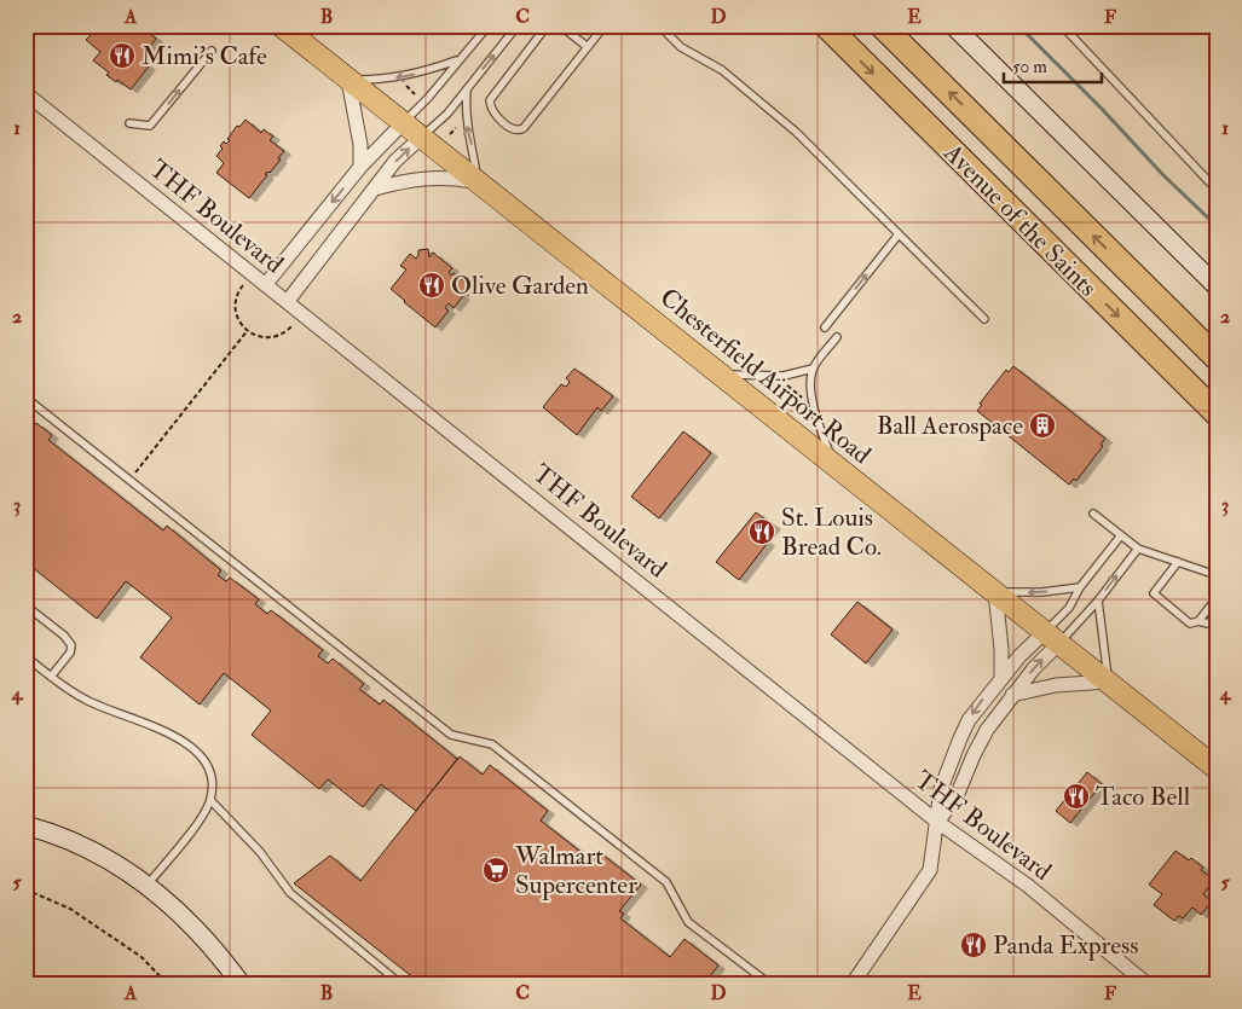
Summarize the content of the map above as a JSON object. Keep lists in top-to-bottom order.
{
  "streets": {
    "highway": ["Avenue of the Saints"],
    "main road": ["Chesterfield Airport Road"],
    "street": ["THF Boulevard"]
  },
  "places": {
    "restaurant": [
      "Mimi's Cafe",
      "Olive Garden",
      "St. Louis Bread Co.",
      "Taco Bell",
      "Panda Express"
    ],
    "building": ["Ball Aerospace"],
    "supermarket": ["Walmart Supercenter"]
  },
  "scale_bar": "50 m",
  "grid": {
    "columns": [
      "A",
      "B",
      "C",
      "D",
      "E",
      "F"
    ],
    "rows": [
      "1",
      "2",
      "3",
      "4",
      "5"
    ]
  }
}
